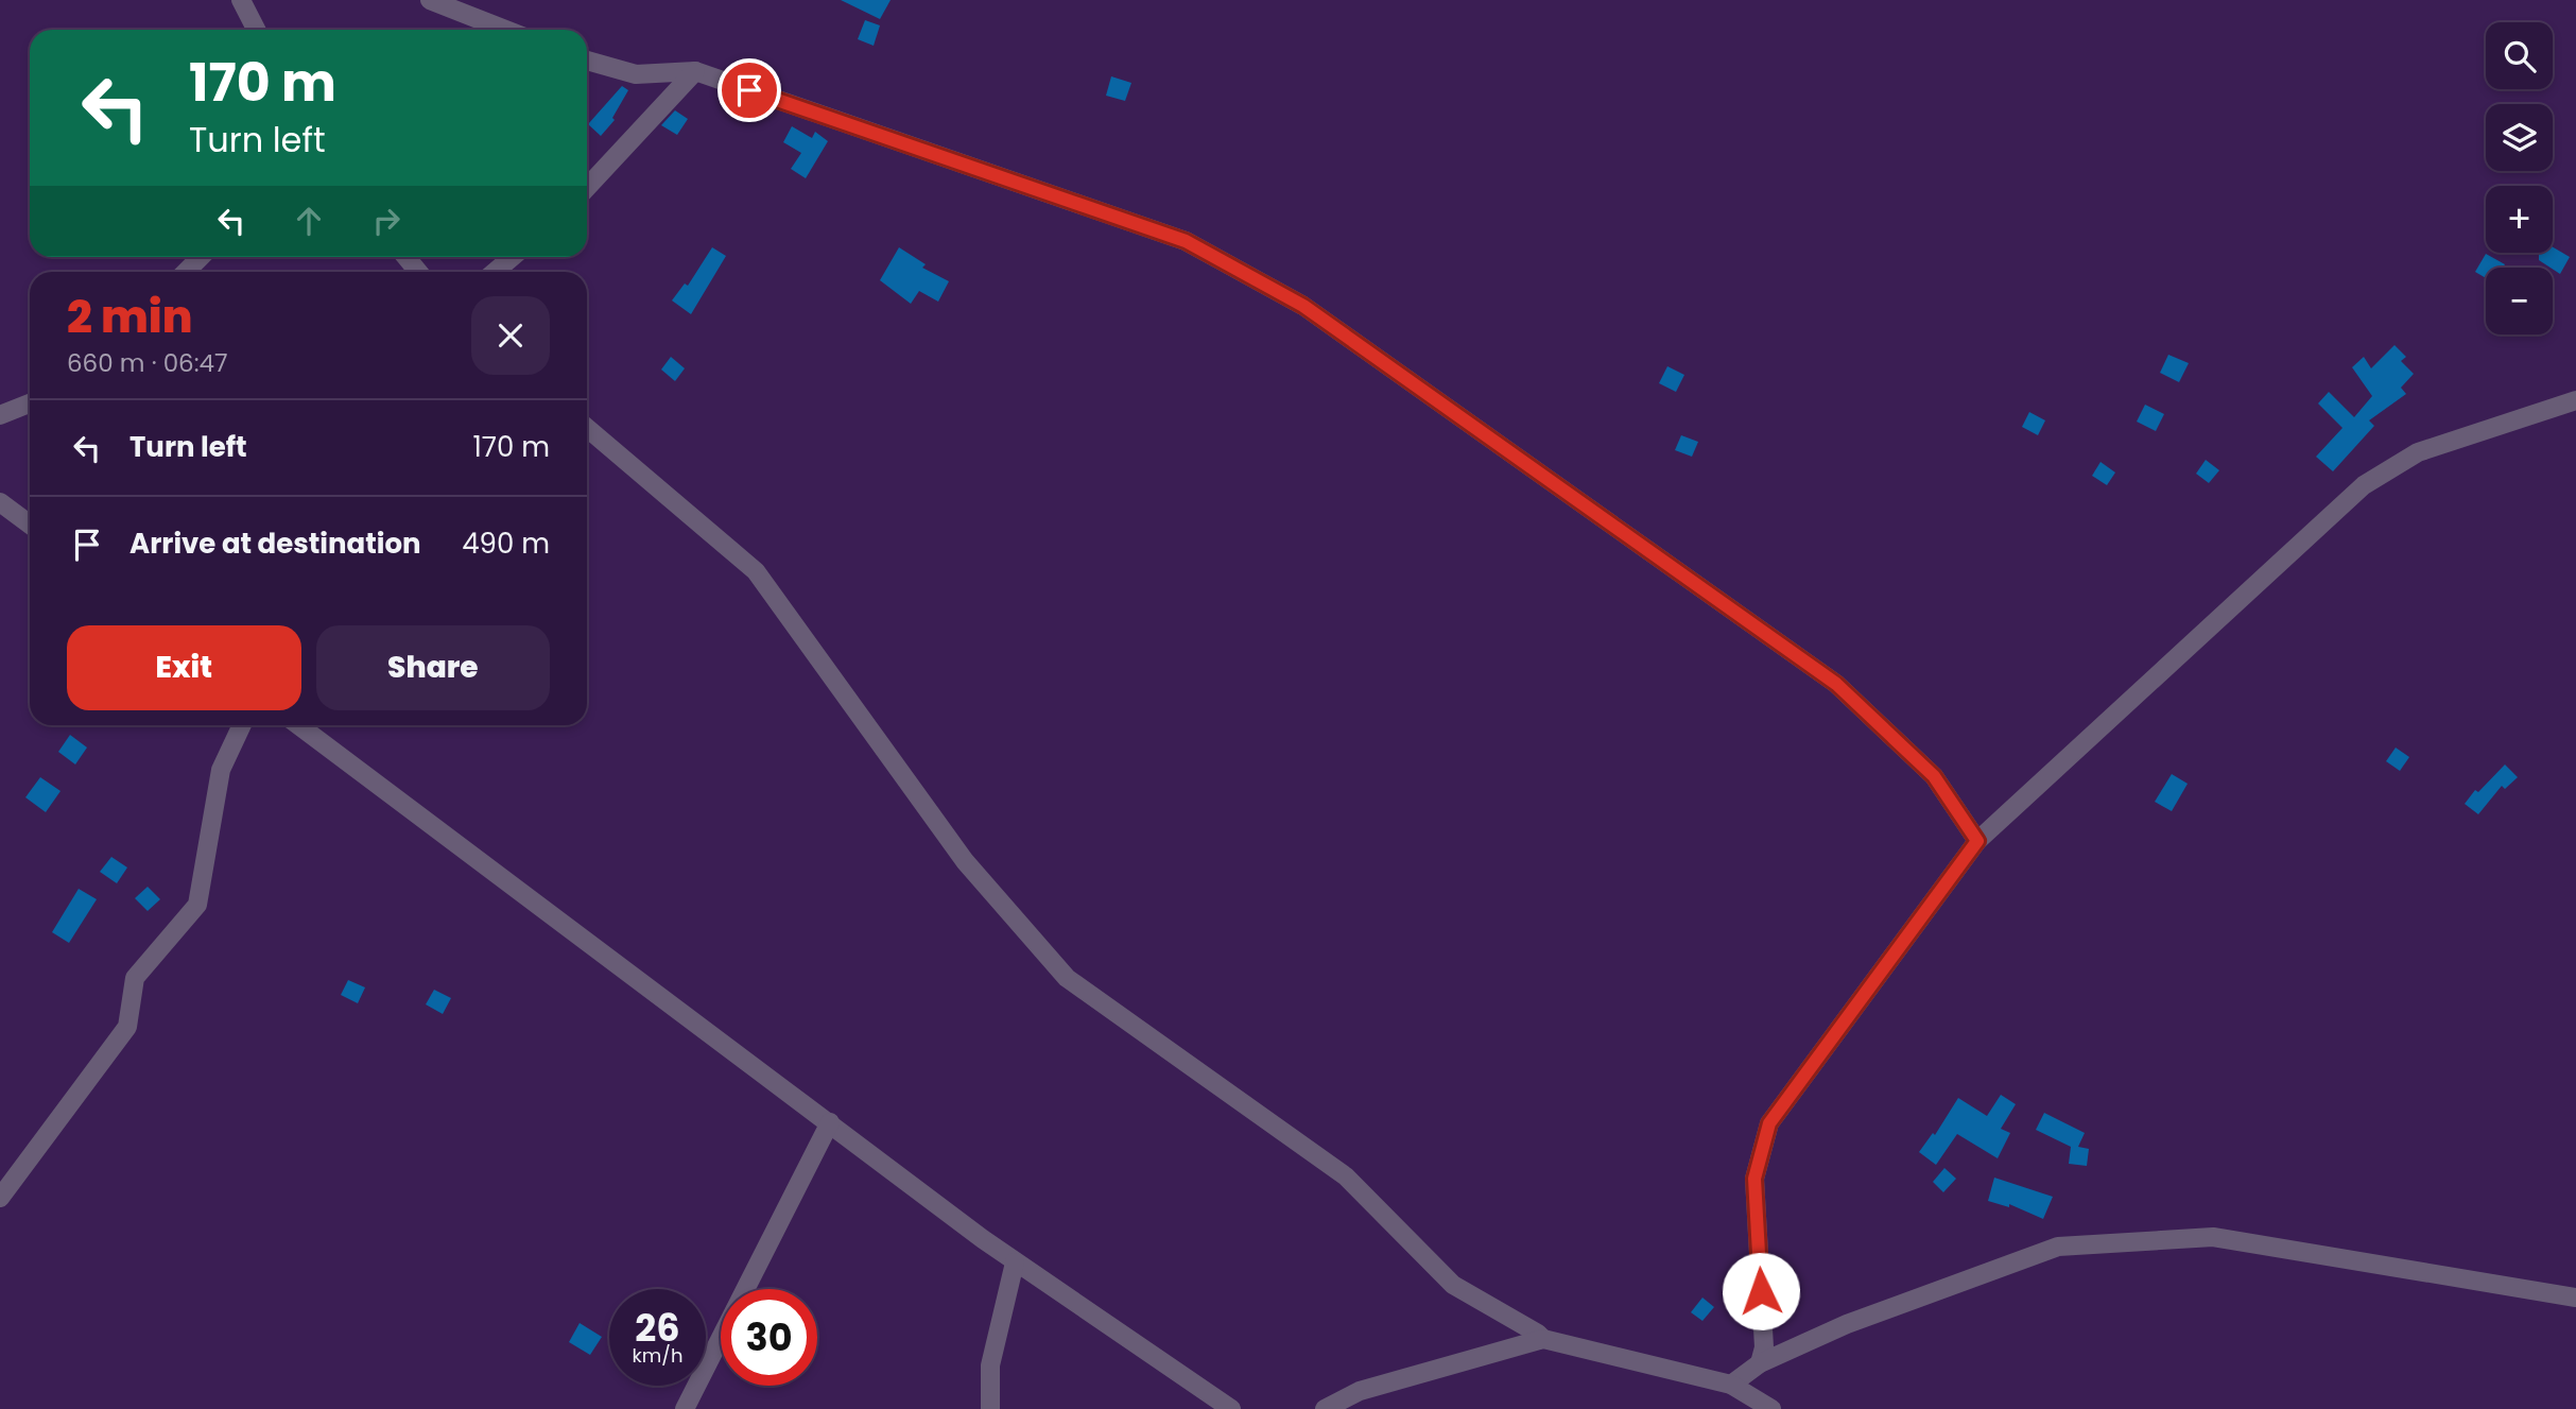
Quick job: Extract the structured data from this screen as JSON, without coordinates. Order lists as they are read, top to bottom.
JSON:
{
  "page": {
    "map_buttons": ["+", "−"],
    "turn": ["170 m", "Turn left"],
    "heading": ["2 min", "660 m · 06:47"],
    "list": [
      {
        "name": "Turn left",
        "value": "170 m"
      },
      {
        "name": "Arrive at destination",
        "value": "490 m"
      }
    ],
    "buttons": ["Exit", "Share"],
    "speed": "26 km/h",
    "limit": "30"
  }
}
